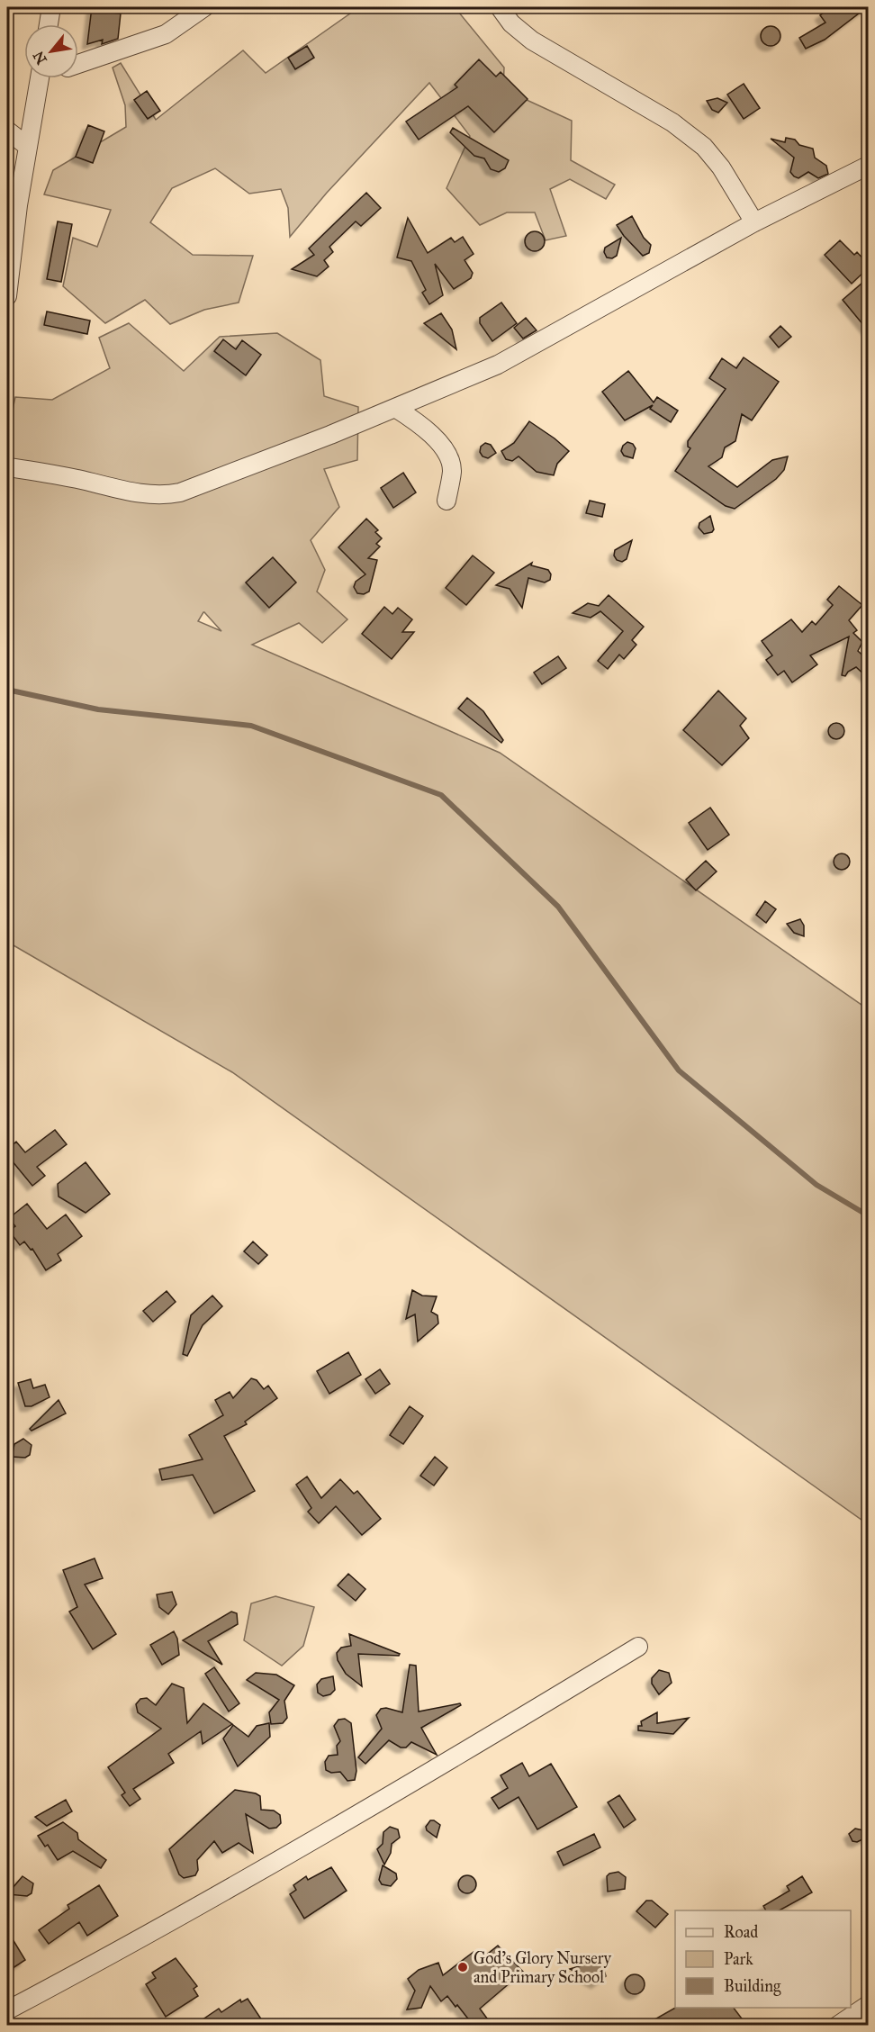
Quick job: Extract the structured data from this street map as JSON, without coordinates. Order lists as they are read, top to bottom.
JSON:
{
  "places": ["God's Glory Nursery and Primary School"],
  "legend": ["Road", "Park", "Building"],
  "north": "bottom left"
}
